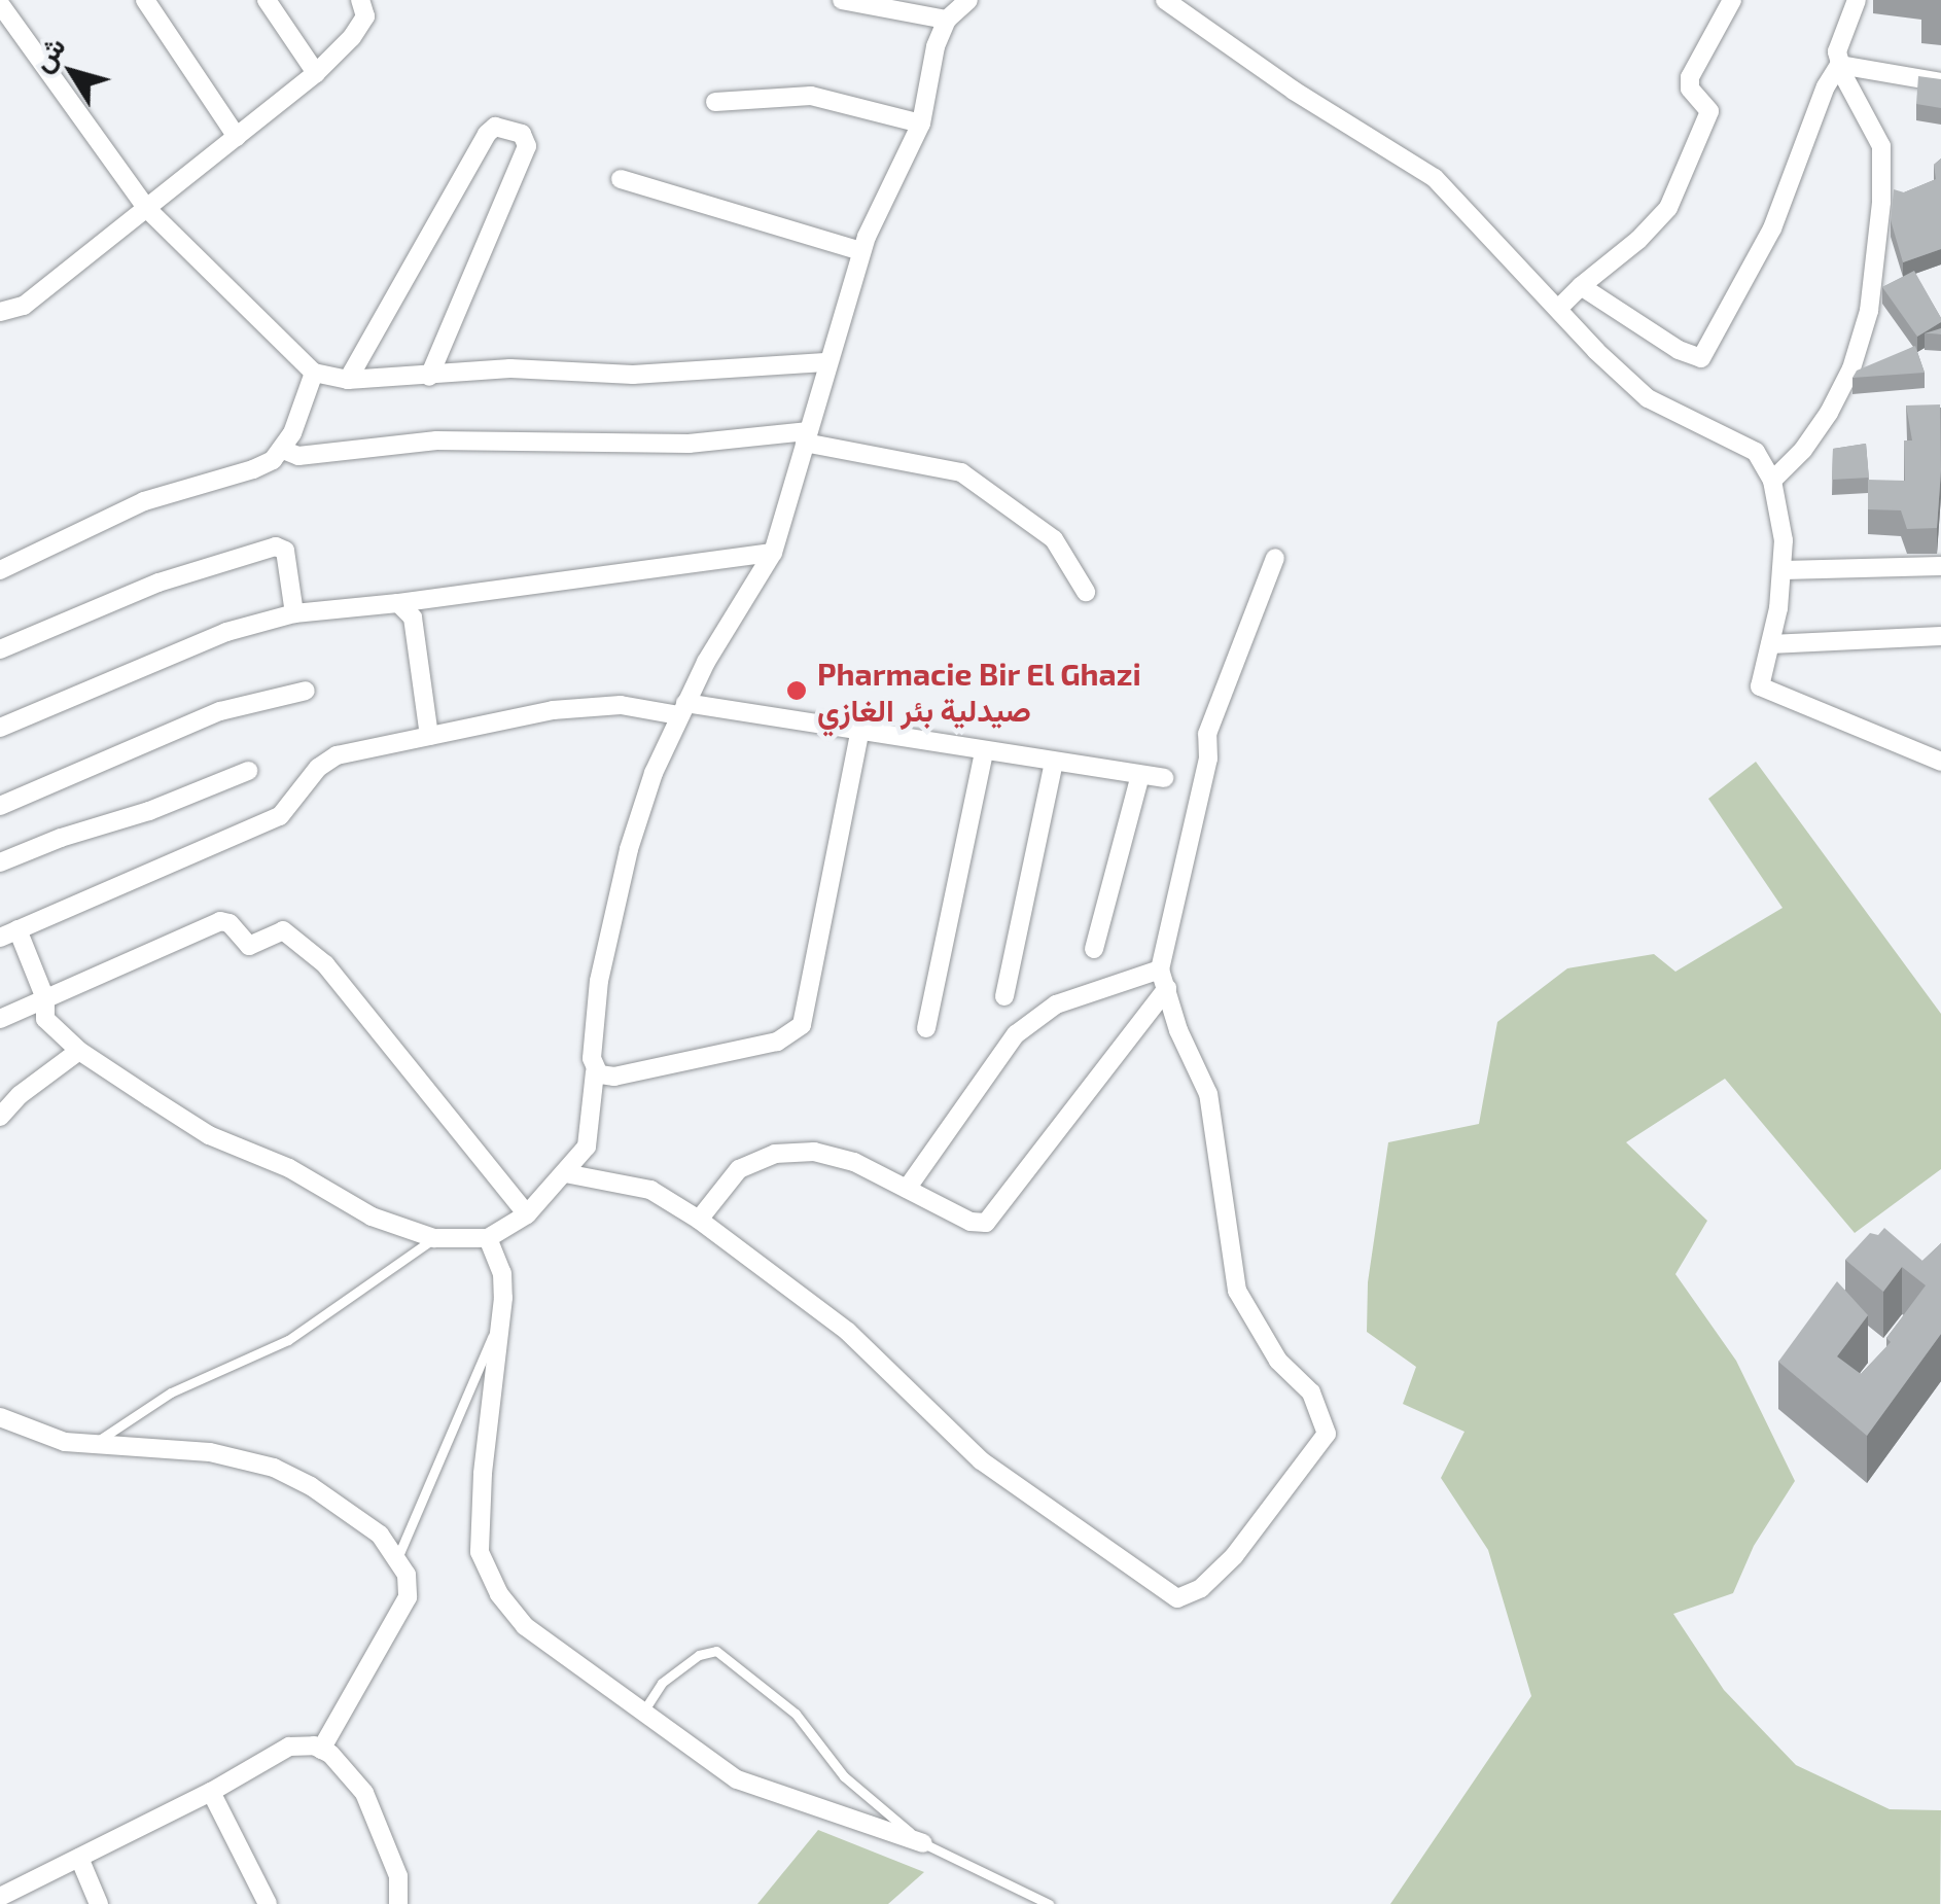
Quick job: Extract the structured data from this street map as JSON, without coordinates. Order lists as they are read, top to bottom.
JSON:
{
  "places": ["Pharmacie Bir El Ghazi صيدلية بئر الغازي"],
  "north": "top left"
}
